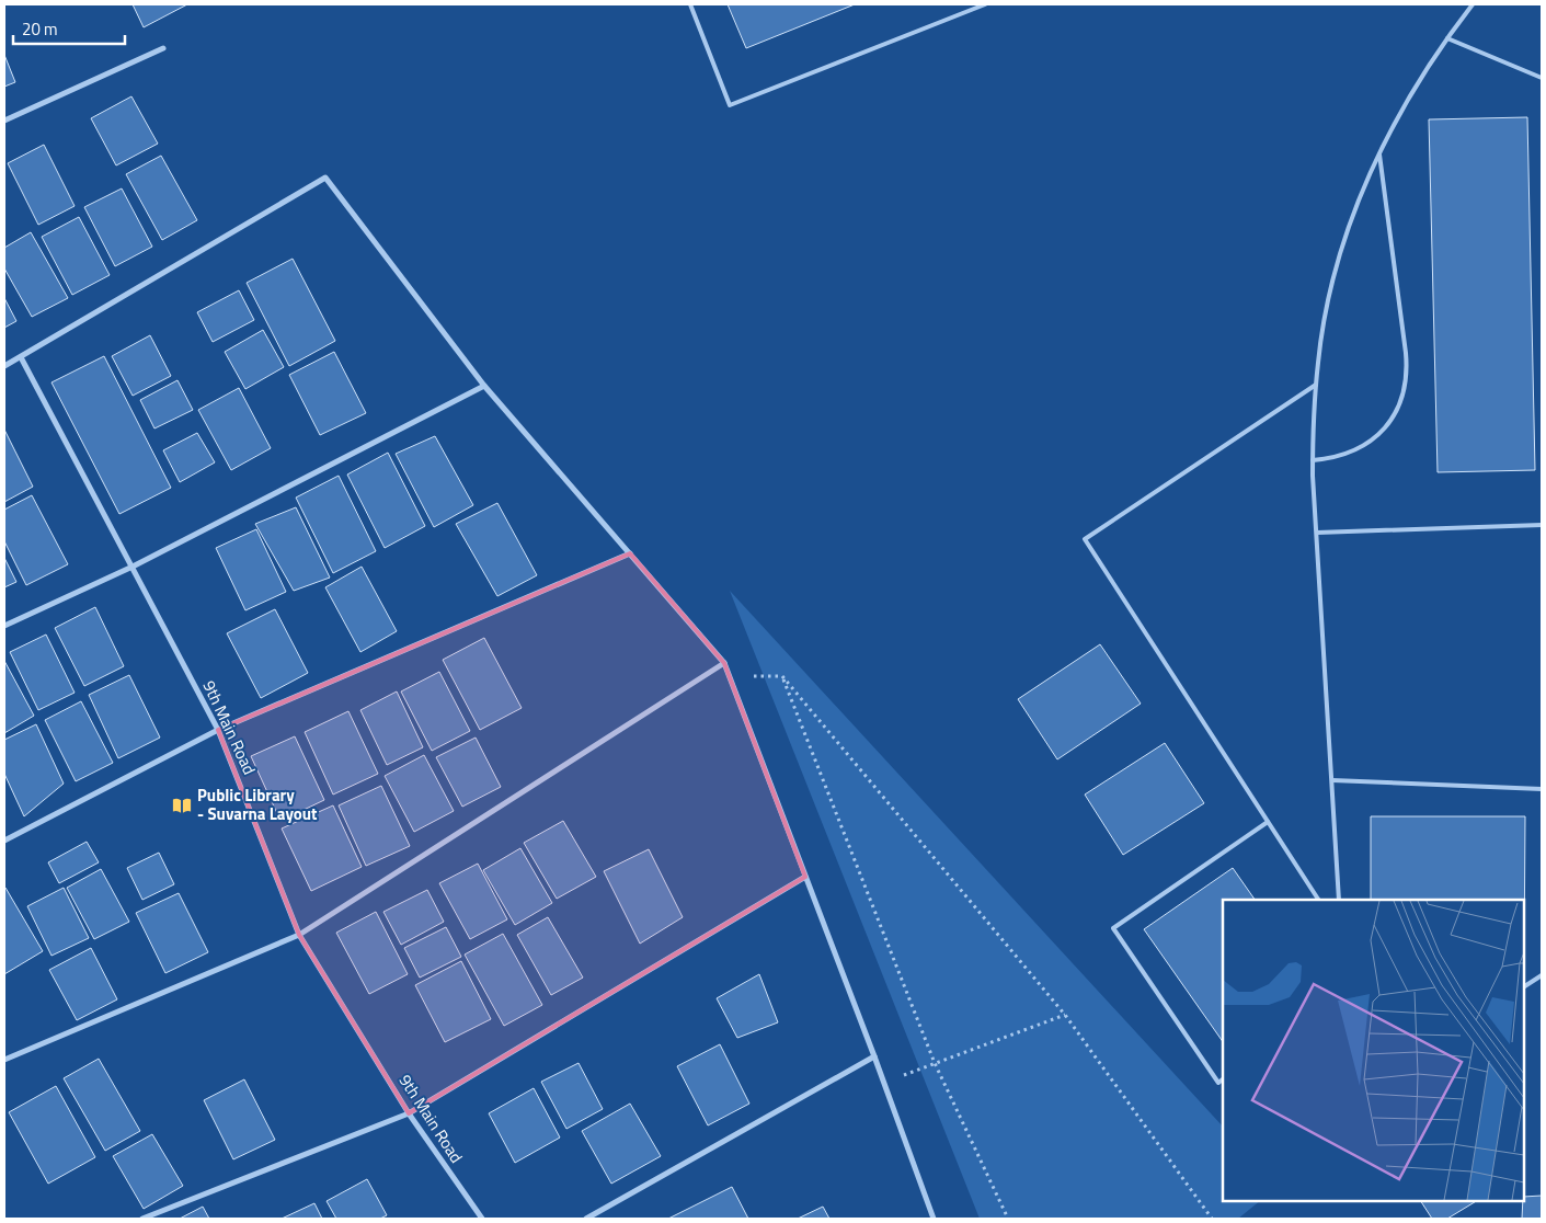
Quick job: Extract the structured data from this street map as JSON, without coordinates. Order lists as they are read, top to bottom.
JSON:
{
  "streets": {
    "street": ["9th Main Road"]
  },
  "places": {
    "library": ["Public Library - Suvarna Layout"]
  },
  "scale_bar": "20 m"
}
